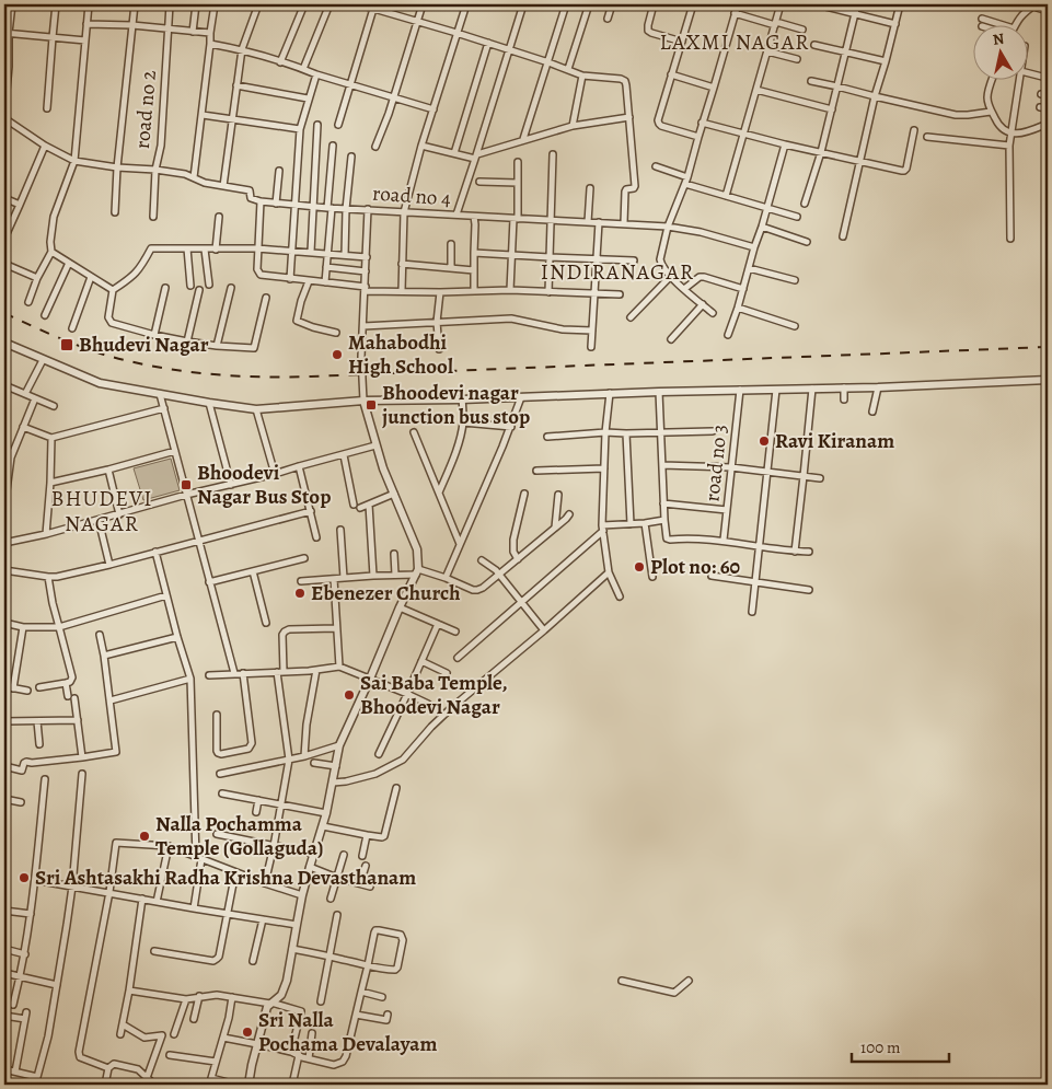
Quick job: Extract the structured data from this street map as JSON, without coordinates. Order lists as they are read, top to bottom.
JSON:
{
  "streets": {
    "street": ["road no 2", "road no 4", "road no 3"]
  },
  "crossings": [
    ["road no 2", "road no 4"]
  ],
  "districts": ["LAXMI NAGAR", "INDIRANAGAR", "BHUDEVI NAGAR"],
  "places": {
    "transit": ["Bhudevi Nagar", "Bhoodevi nagar junction bus stop", "Bhoodevi Nagar Bus Stop"],
    "other": [
      "Mahabodhi High School",
      "Ravi Kiranam",
      "Plot no: 60",
      "Ebenezer Church",
      "Sai Baba Temple, Bhoodevi Nagar",
      "Nalla Pochamma Temple (Gollaguda)",
      "Sri Ashtasakhi Radha Krishna Devasthanam",
      "Sri Nalla Pochama Devalayam"
    ]
  },
  "scale_bar": "100 m",
  "north": "top"
}
